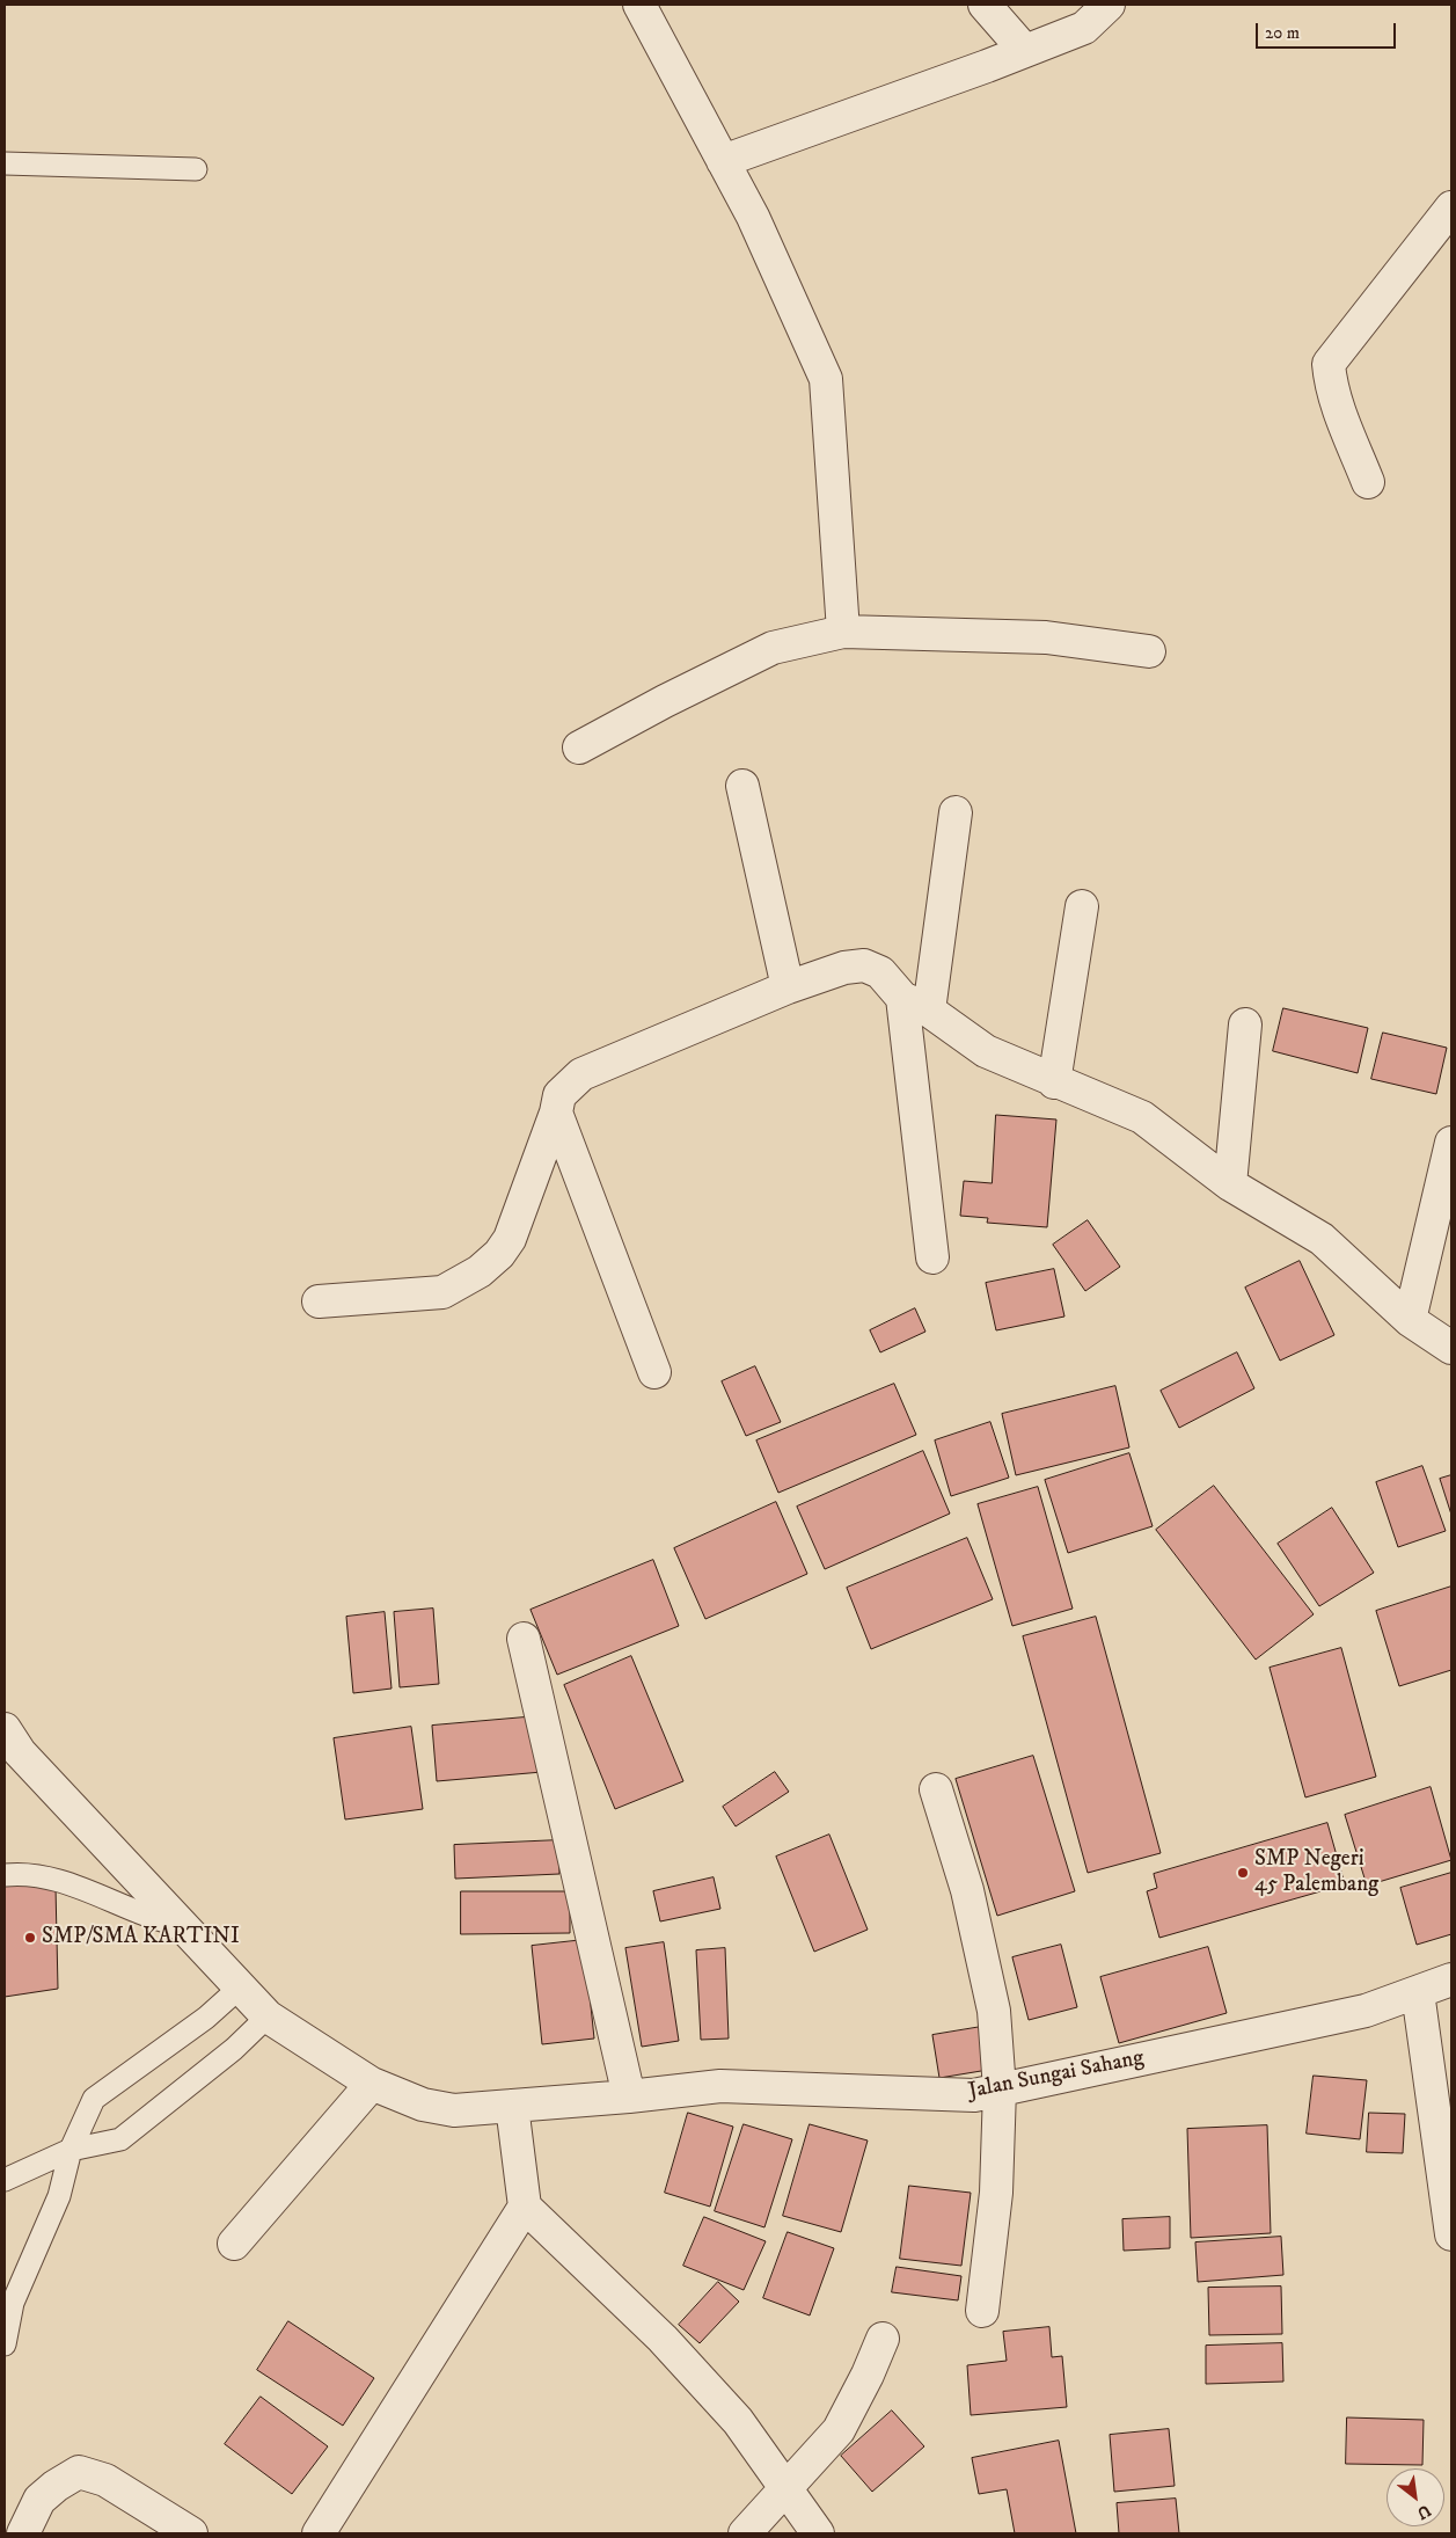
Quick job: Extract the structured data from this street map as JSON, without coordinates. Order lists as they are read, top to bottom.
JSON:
{
  "streets": {
    "street": ["Jalan Sungai Sahang"]
  },
  "places": ["SMP Negeri 45 Palembang", "SMP/SMA KARTINI"],
  "scale_bar": "20 m",
  "north": "bottom right"
}
